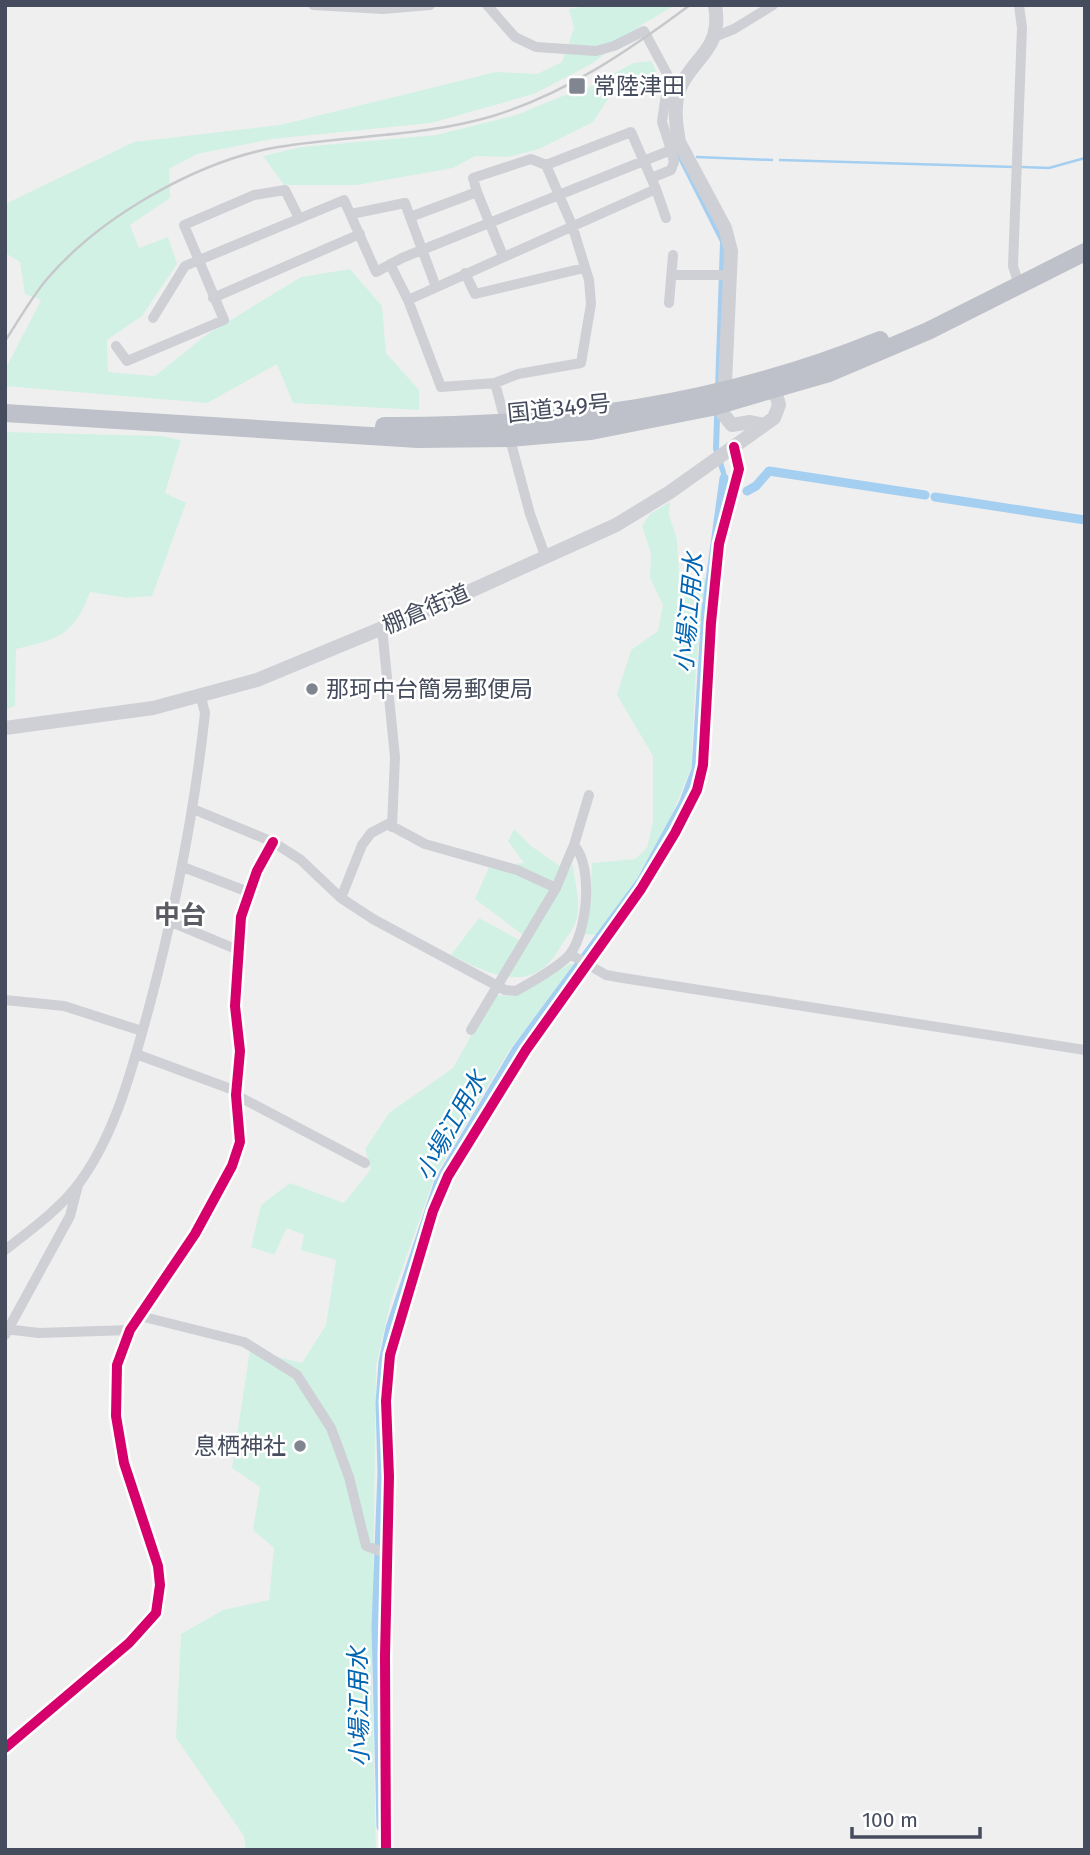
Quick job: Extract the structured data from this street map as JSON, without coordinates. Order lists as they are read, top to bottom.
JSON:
{
  "streets": {
    "highway": ["国道349号"],
    "street": ["棚倉街道"]
  },
  "districts": ["中台"],
  "water": ["小場江用水"],
  "places": {
    "transit": ["常陸津田"],
    "other": ["那珂中台簡易郵便局", "息栖神社"]
  },
  "scale_bar": "100 m"
}
